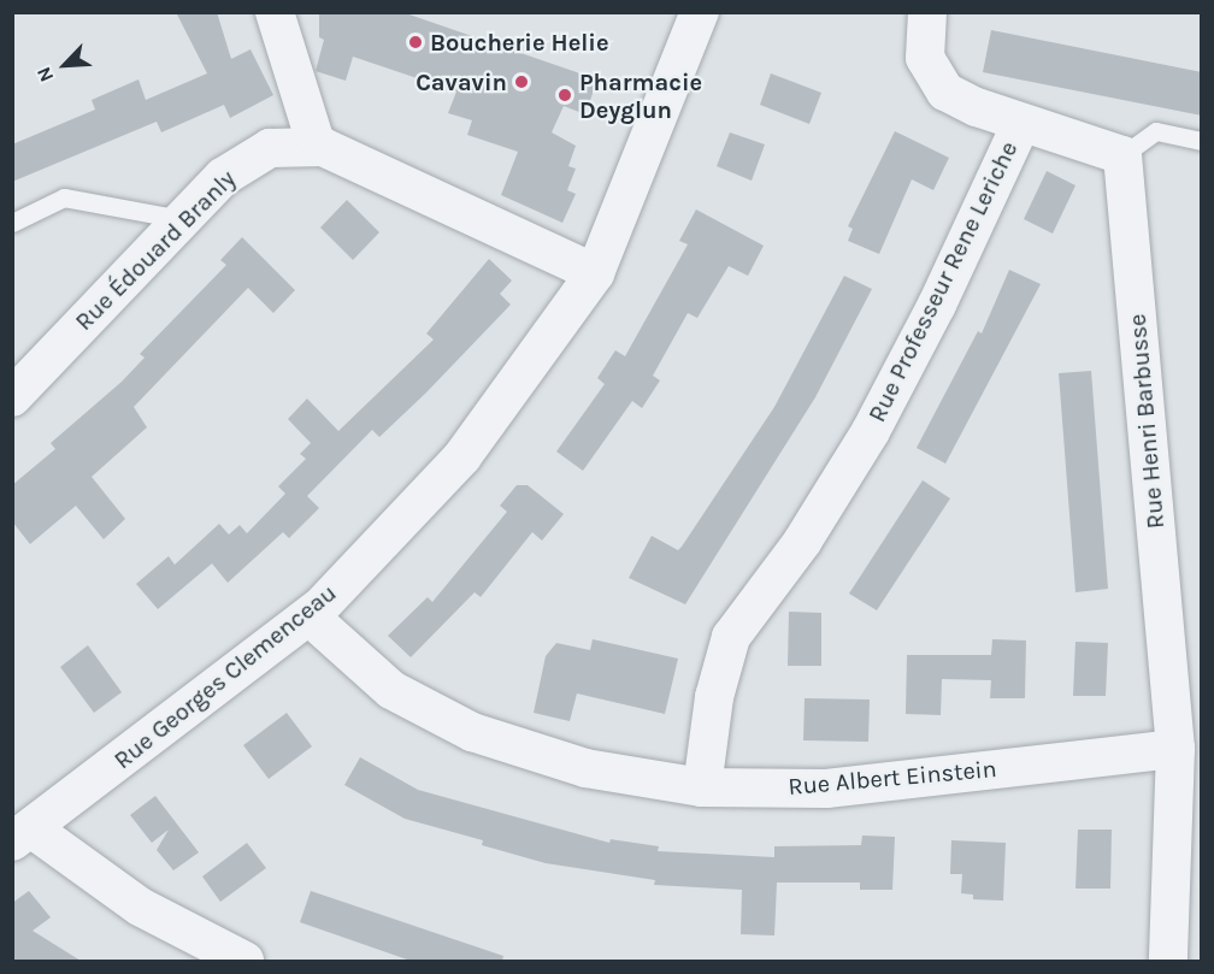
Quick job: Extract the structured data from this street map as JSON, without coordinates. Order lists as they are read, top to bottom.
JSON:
{
  "streets": {
    "street": [
      "Rue Édouard Branly",
      "Rue Professeur Rene Leriche",
      "Rue Henri Barbusse",
      "Rue Georges Clemenceau",
      "Rue Albert Einstein"
    ]
  },
  "crossings": [
    ["Rue Édouard Branly", "Rue Georges Clemenceau"],
    ["Rue Professeur Rene Leriche", "Rue Albert Einstein"],
    ["Rue Henri Barbusse", "Rue Albert Einstein"],
    ["Rue Georges Clemenceau", "Rue Albert Einstein"]
  ],
  "places": ["Boucherie Helie", "Cavavin", "Pharmacie Deyglun"],
  "north": "bottom left"
}
